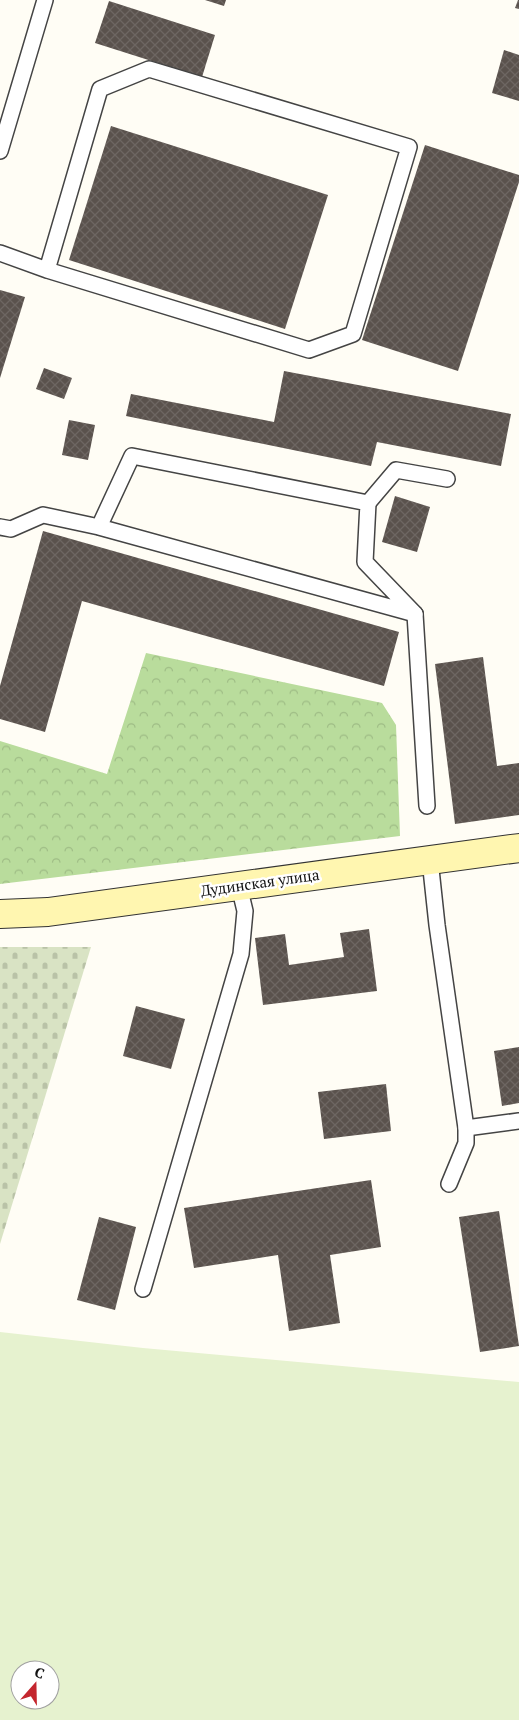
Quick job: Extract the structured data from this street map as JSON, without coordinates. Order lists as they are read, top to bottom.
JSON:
{
  "streets": {
    "street": ["Дудинская улица"]
  },
  "north": "top"
}
